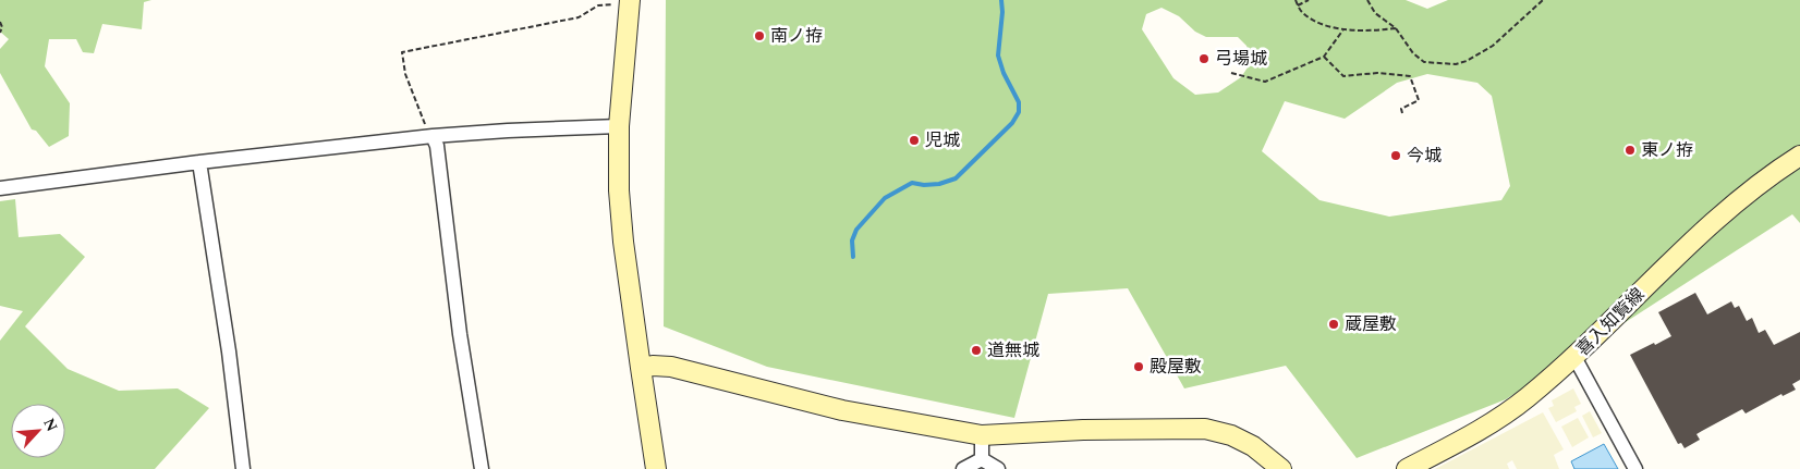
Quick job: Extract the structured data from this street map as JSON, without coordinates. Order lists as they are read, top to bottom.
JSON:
{
  "streets": {
    "street": ["喜入知覧線"]
  },
  "places": [
    "南ノ拵",
    "弓場城",
    "児城",
    "東ノ拵",
    "今城",
    "蔵屋敷",
    "道無城",
    "殿屋敷"
  ],
  "north": "top right"
}
